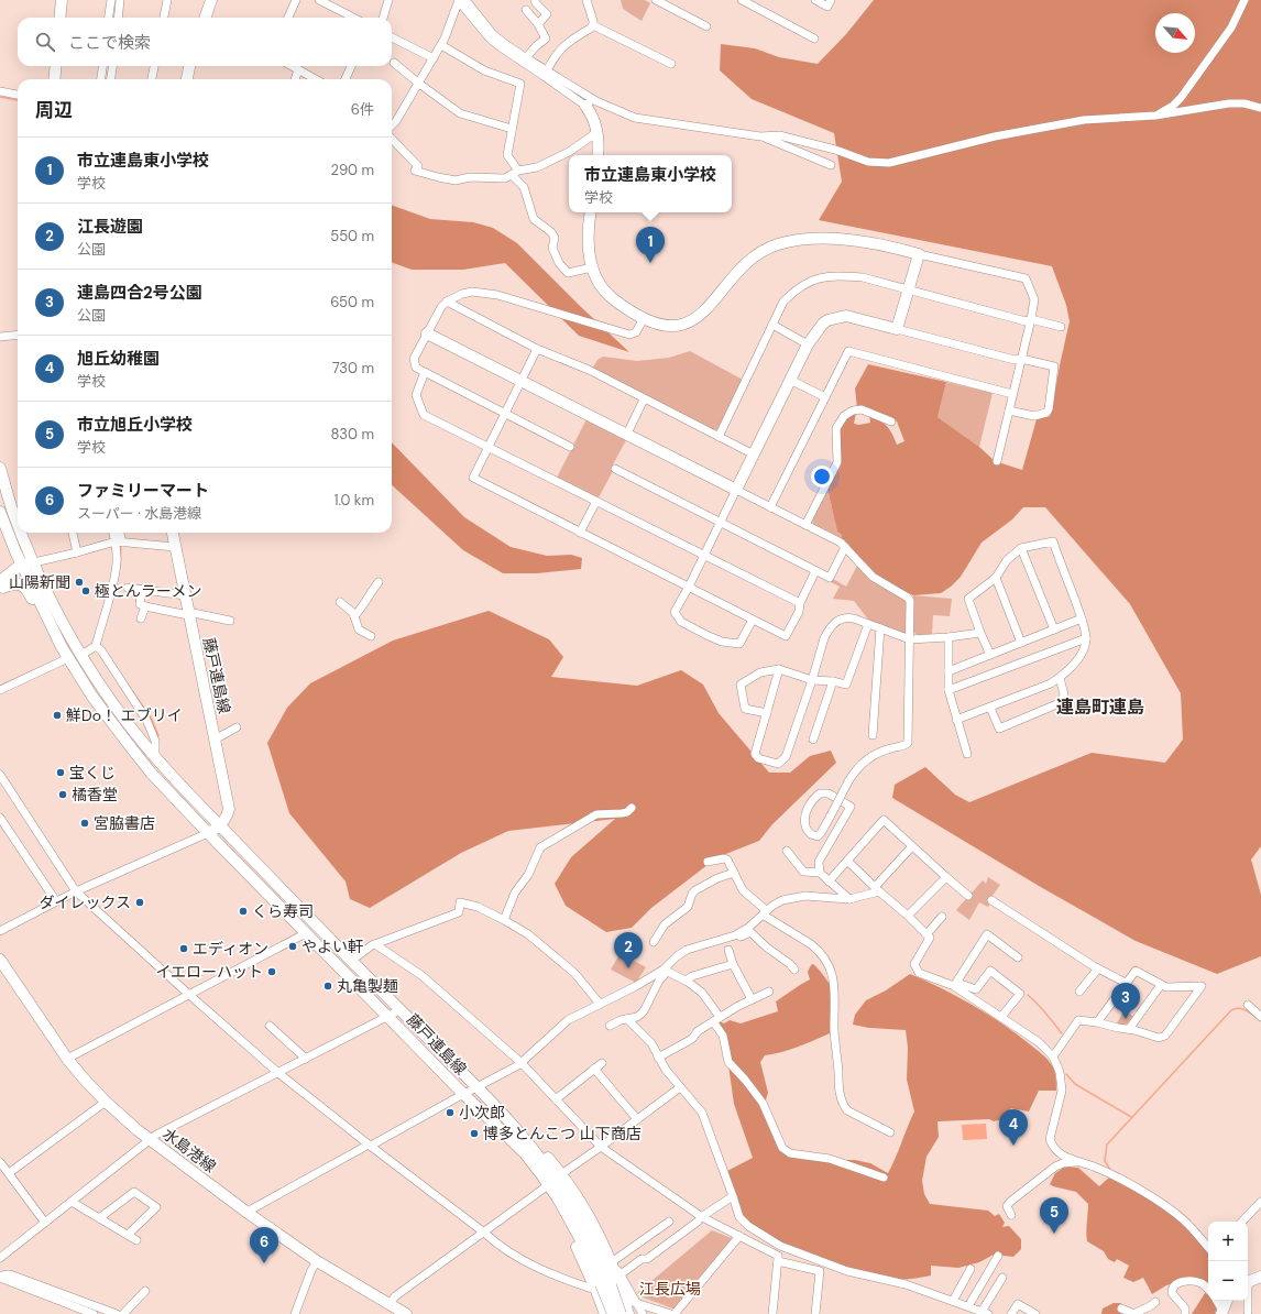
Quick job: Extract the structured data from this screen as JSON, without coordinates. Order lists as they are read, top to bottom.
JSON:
{
  "streets": {
    "main road": ["藤戸連島線", "水島港線"]
  },
  "districts": ["連島町連島"],
  "parks": ["江長広場"],
  "places": [
    "山陽新聞",
    "極とんラーメン",
    "鮮Do！ エブリイ",
    "宝くじ",
    "橘香堂",
    "宮脇書店",
    "ダイレックス",
    "くら寿司",
    "やよい軒",
    "エディオン",
    "イエローハット",
    "丸亀製麺",
    "小次郎",
    "博多とんこつ 山下商店"
  ],
  "north": "bottom right",
  "page": {
    "search": "ここで検索",
    "heading": ["周辺", "6件"],
    "list": [
      {
        "mark": "1",
        "name": "市立連島東小学校",
        "note": "学校",
        "value": "290 m"
      },
      {
        "mark": "2",
        "name": "江長遊園",
        "note": "公園",
        "value": "550 m"
      },
      {
        "mark": "3",
        "name": "連島四合2号公園",
        "note": "公園",
        "value": "650 m"
      },
      {
        "mark": "4",
        "name": "旭丘幼稚園",
        "note": "学校",
        "value": "730 m"
      },
      {
        "mark": "5",
        "name": "市立旭丘小学校",
        "note": "学校",
        "value": "830 m"
      },
      {
        "mark": "6",
        "name": "ファミリーマート",
        "note": "スーパー · 水島港線",
        "value": "1.0 km"
      }
    ],
    "popup": ["市立連島東小学校", "学校"],
    "pins": [
      "1",
      "2",
      "3",
      "4",
      "5",
      "6"
    ],
    "map_buttons": ["+", "−"]
  }
}
